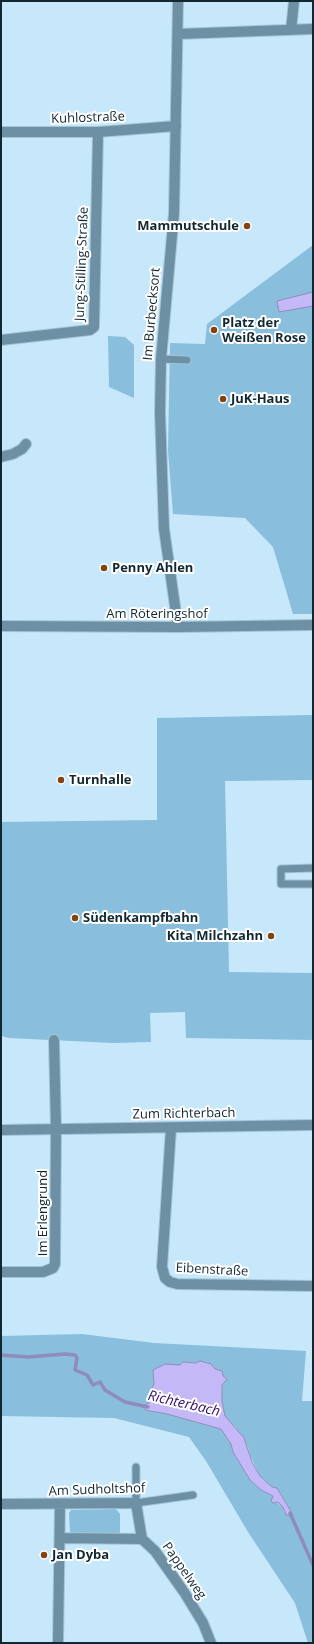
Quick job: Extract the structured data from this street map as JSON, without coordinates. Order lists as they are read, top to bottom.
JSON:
{
  "streets": {
    "street": [
      "Kuhlostraße",
      "Jung-Stilling-Straße",
      "Im Burbecksort",
      "Am Röteringshof",
      "Zum Richterbach",
      "Im Erlengrund",
      "Eibenstraße",
      "Am Sudholtshof",
      "Pappelweg"
    ]
  },
  "crossings": [
    ["Kuhlostraße", "Jung-Stilling-Straße"],
    ["Kuhlostraße", "Im Burbecksort"],
    ["Im Burbecksort", "Am Röteringshof"],
    ["Zum Richterbach", "Im Erlengrund"],
    ["Zum Richterbach", "Eibenstraße"],
    ["Am Sudholtshof", "Pappelweg"]
  ],
  "water": ["Richterbach"],
  "places": [
    "Mammutschule",
    "Platz der Weißen Rose",
    "JuK-Haus",
    "Penny Ahlen",
    "Turnhalle",
    "Südenkampfbahn",
    "Kita Milchzahn",
    "Jan Dyba"
  ]
}
